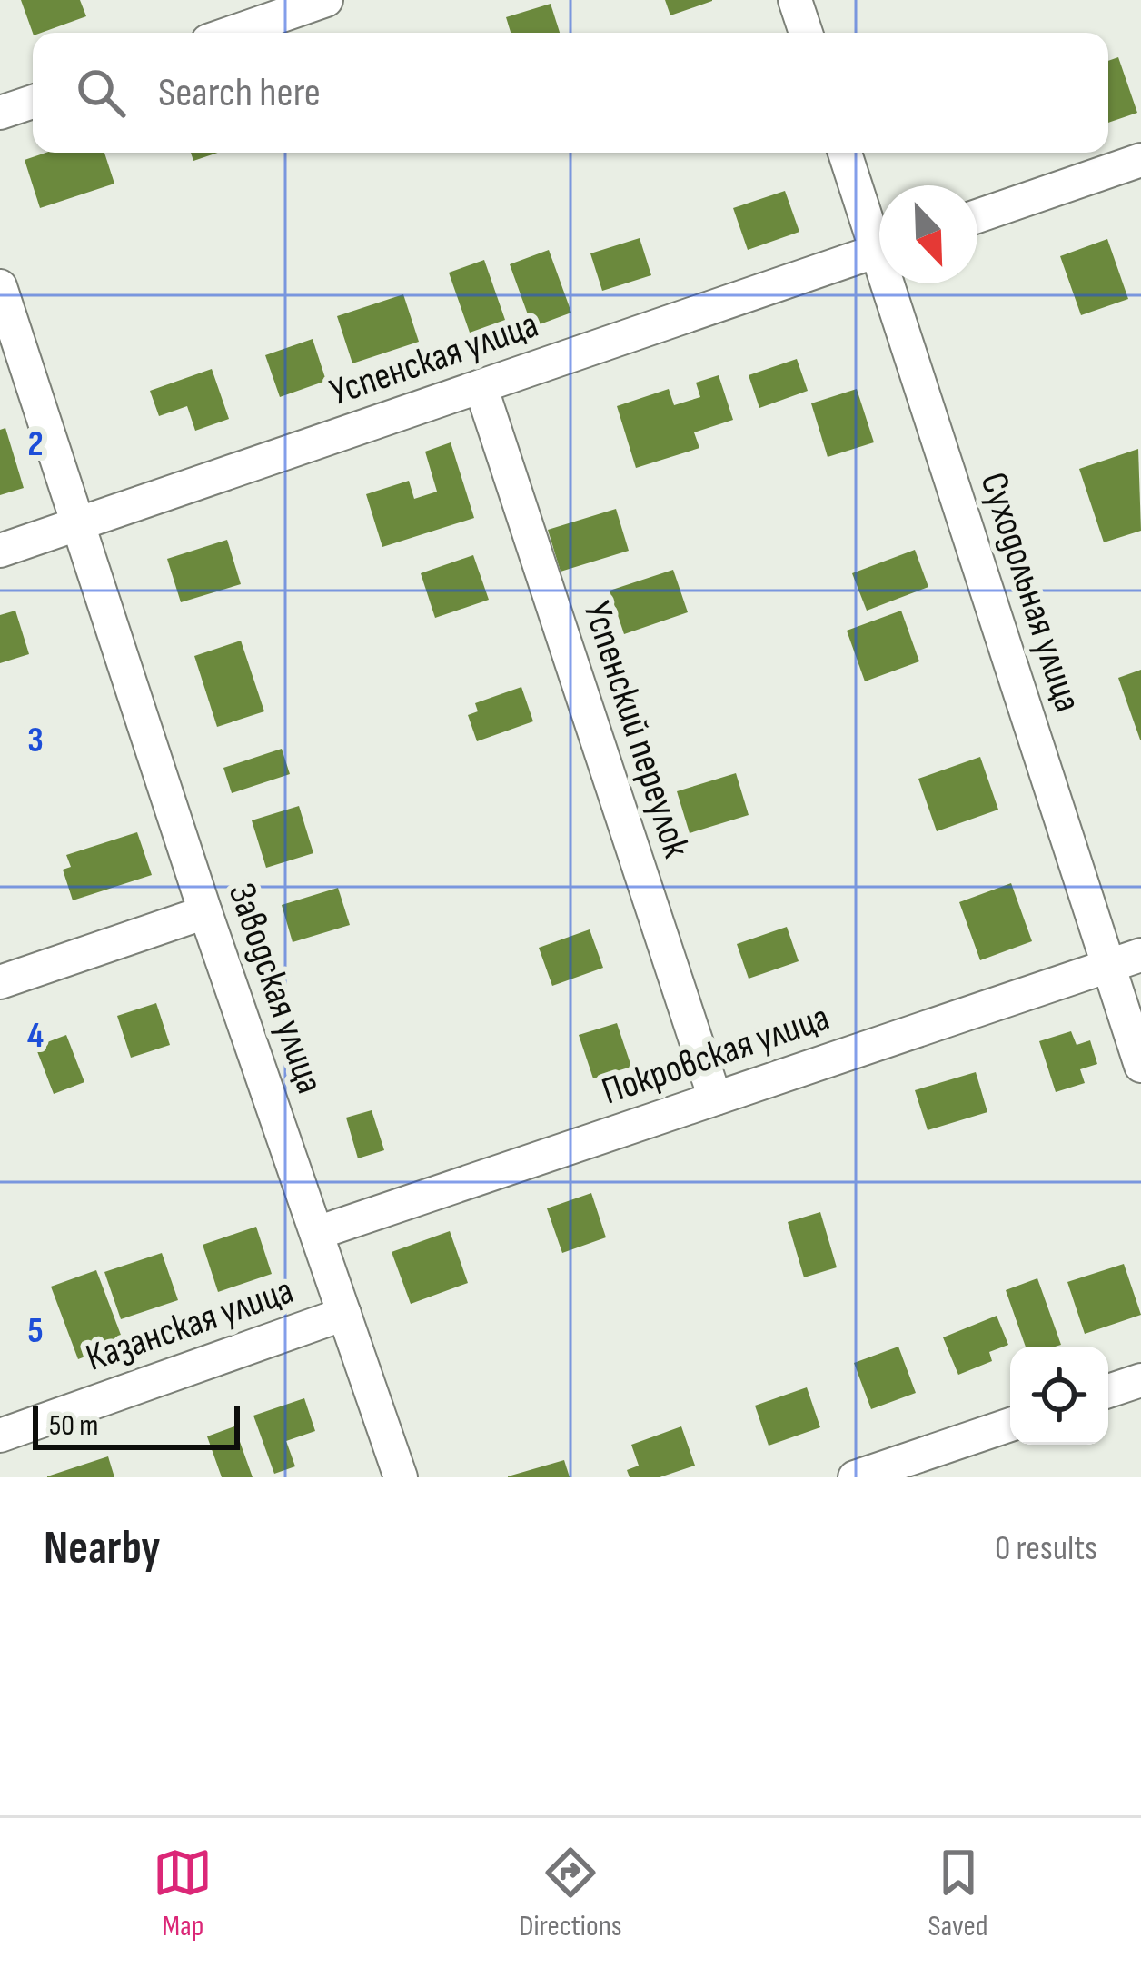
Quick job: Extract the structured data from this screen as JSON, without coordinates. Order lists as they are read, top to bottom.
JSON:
{
  "streets": {
    "street": [
      "Успенская улица",
      "Суходольная улица",
      "Успенский переулок",
      "Заводская улица",
      "Покровская улица",
      "Казанская улица"
    ]
  },
  "crossings": [
    ["Успенская улица", "Успенский переулок"],
    ["Успенская улица", "Заводская улица"],
    ["Суходольная улица", "Покровская улица"],
    ["Успенский переулок", "Покровская улица"],
    ["Заводская улица", "Покровская улица"],
    ["Заводская улица", "Казанская улица"]
  ],
  "scale_bar": "50 m",
  "north": "bottom right",
  "page": {
    "search": "Search here",
    "scale": "50 m",
    "heading": ["Nearby", "0 results"],
    "nav": ["Map", "Directions", "Saved"]
  },
  "grid": {
    "rows": [
      "2",
      "3",
      "4",
      "5"
    ]
  }
}
